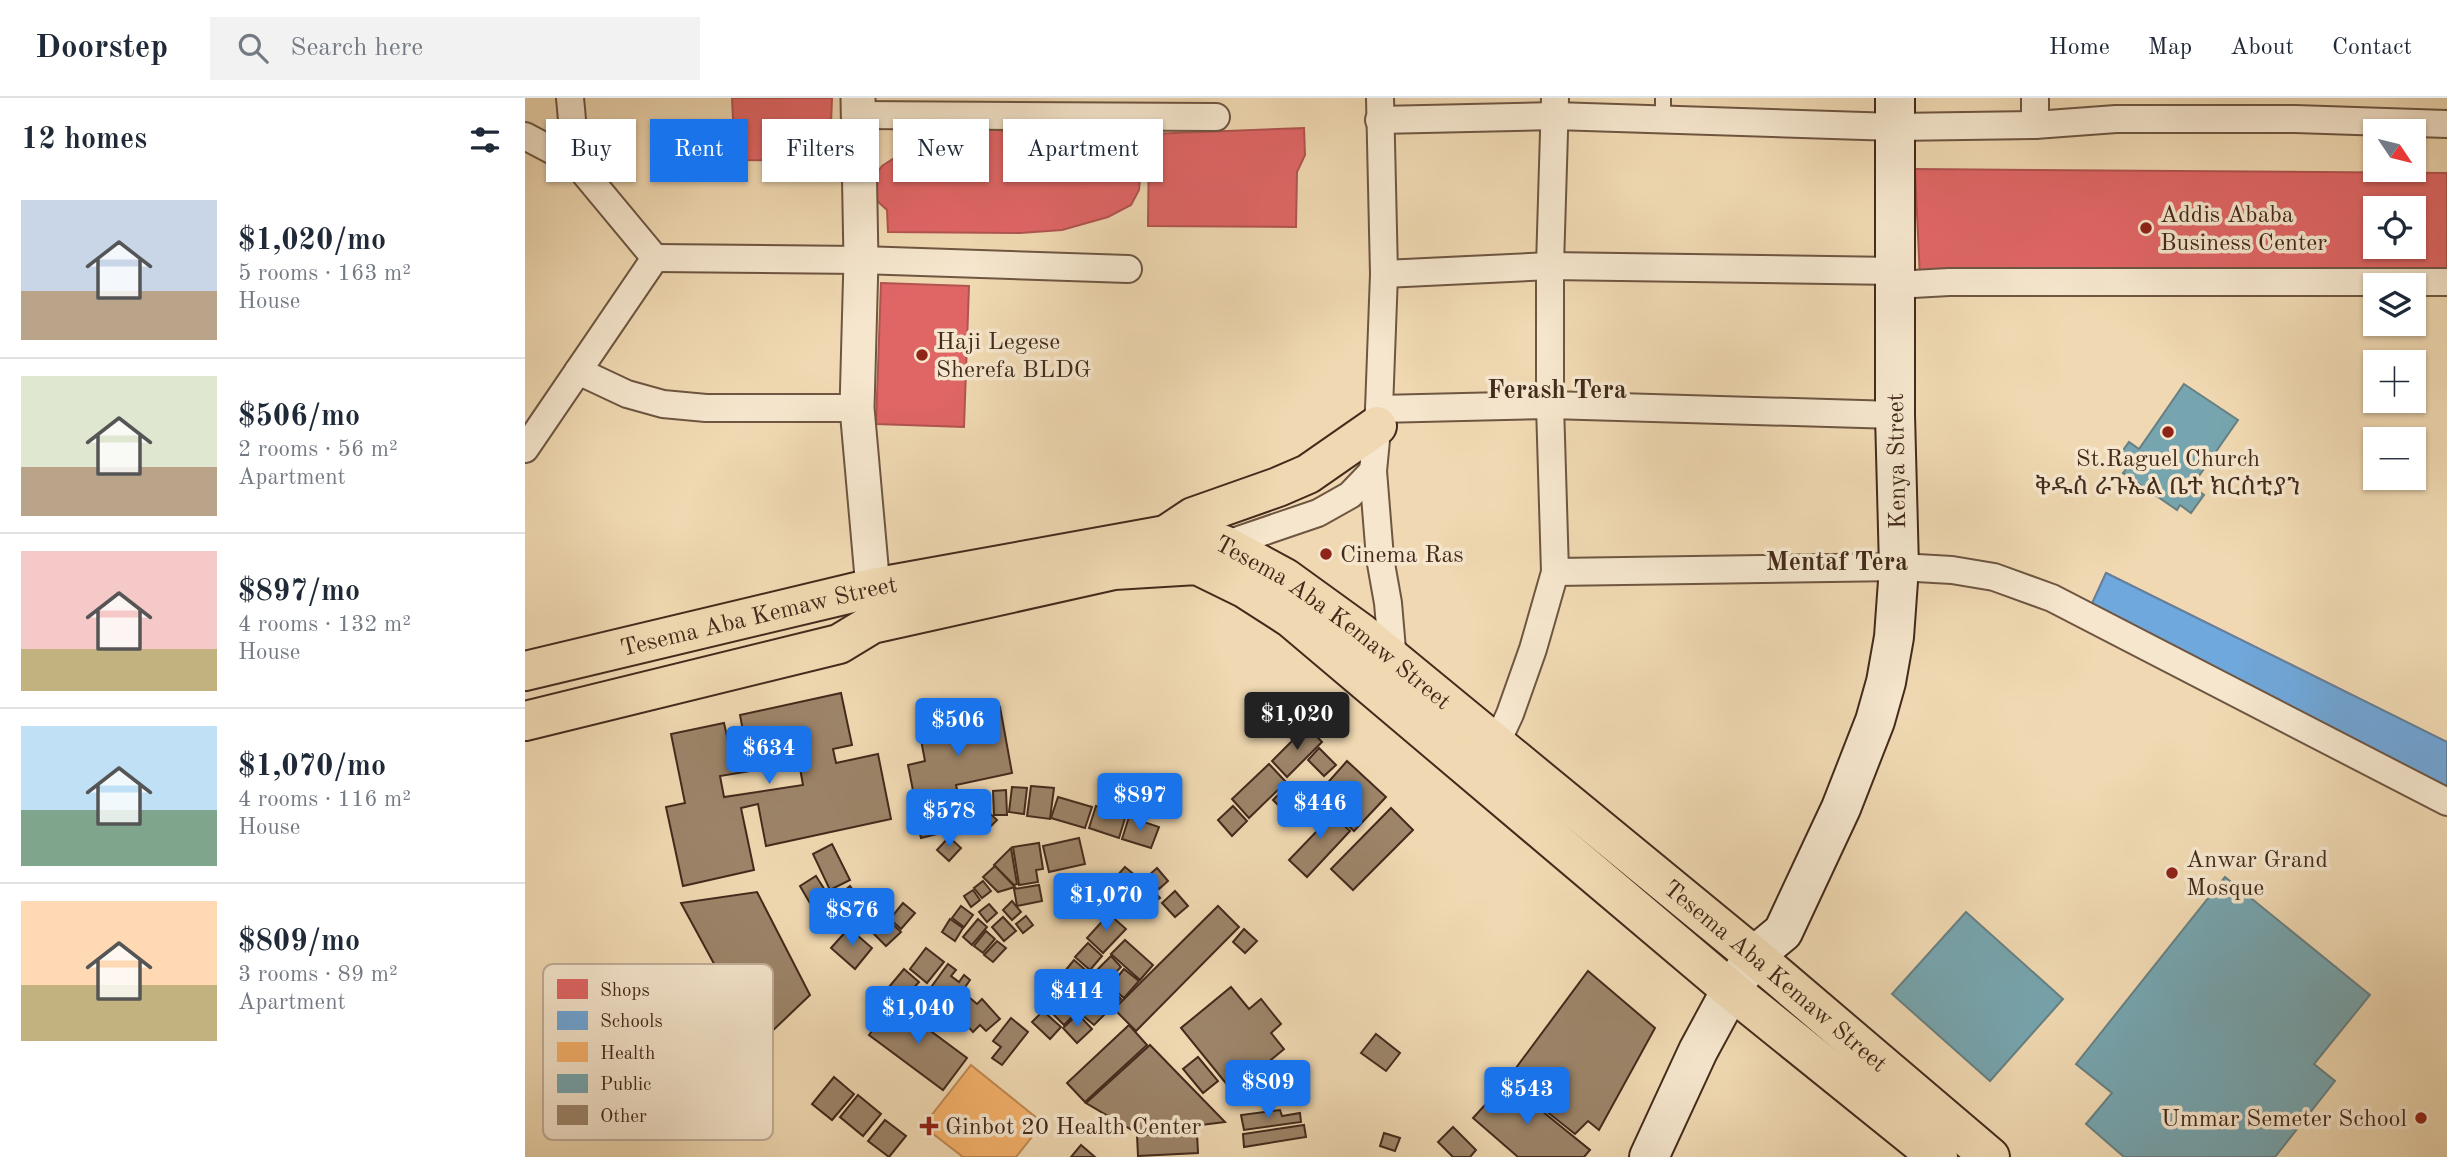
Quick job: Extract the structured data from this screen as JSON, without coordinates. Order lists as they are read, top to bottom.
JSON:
{
  "streets": {
    "main road": ["Kenya Street", "Tesema Aba Kemaw Street"]
  },
  "crossings": [
    ["Kenya Street", "Tesema Aba Kemaw Street"]
  ],
  "districts": ["Ferash Tera", "Mentaf Tera"],
  "places": {
    "other": [
      "Addis Ababa Business Center",
      "Haji Legese Sherefa BLDG",
      "St.Raguel Church ቅዱስ ራጉኤል ቤተ ክርስቲያን",
      "Cinema Ras",
      "Anwar Grand Mosque",
      "Ummar Semeter School"
    ],
    "health": ["Ginbot 20 Health Center"]
  },
  "legend": [
    "Shops",
    "Schools",
    "Health",
    "Public",
    "Other"
  ],
  "north": "bottom right",
  "page": {
    "header": "Doorstep",
    "search": "Search here",
    "nav": [
      "Home",
      "Map",
      "About",
      "Contact"
    ],
    "heading": "12 homes",
    "map_buttons": ["+", "−"],
    "chip": [
      "Buy",
      "Rent",
      "Filters",
      "New",
      "Apartment"
    ],
    "list": [
      {
        "name": "$1,020/mo",
        "note": "5 rooms · 163 m² · House"
      },
      {
        "name": "$506/mo",
        "note": "2 rooms · 56 m² · Apartment"
      },
      {
        "name": "$897/mo",
        "note": "4 rooms · 132 m² · House"
      },
      {
        "name": "$1,070/mo",
        "note": "4 rooms · 116 m² · House"
      },
      {
        "name": "$809/mo",
        "note": "3 rooms · 89 m² · Apartment"
      }
    ],
    "price": [
      "$1,020",
      "$506",
      "$634",
      "$897",
      "$446",
      "$578",
      "$1,070",
      "$876",
      "$414",
      "$1,040",
      "$809",
      "$543"
    ]
  }
}
